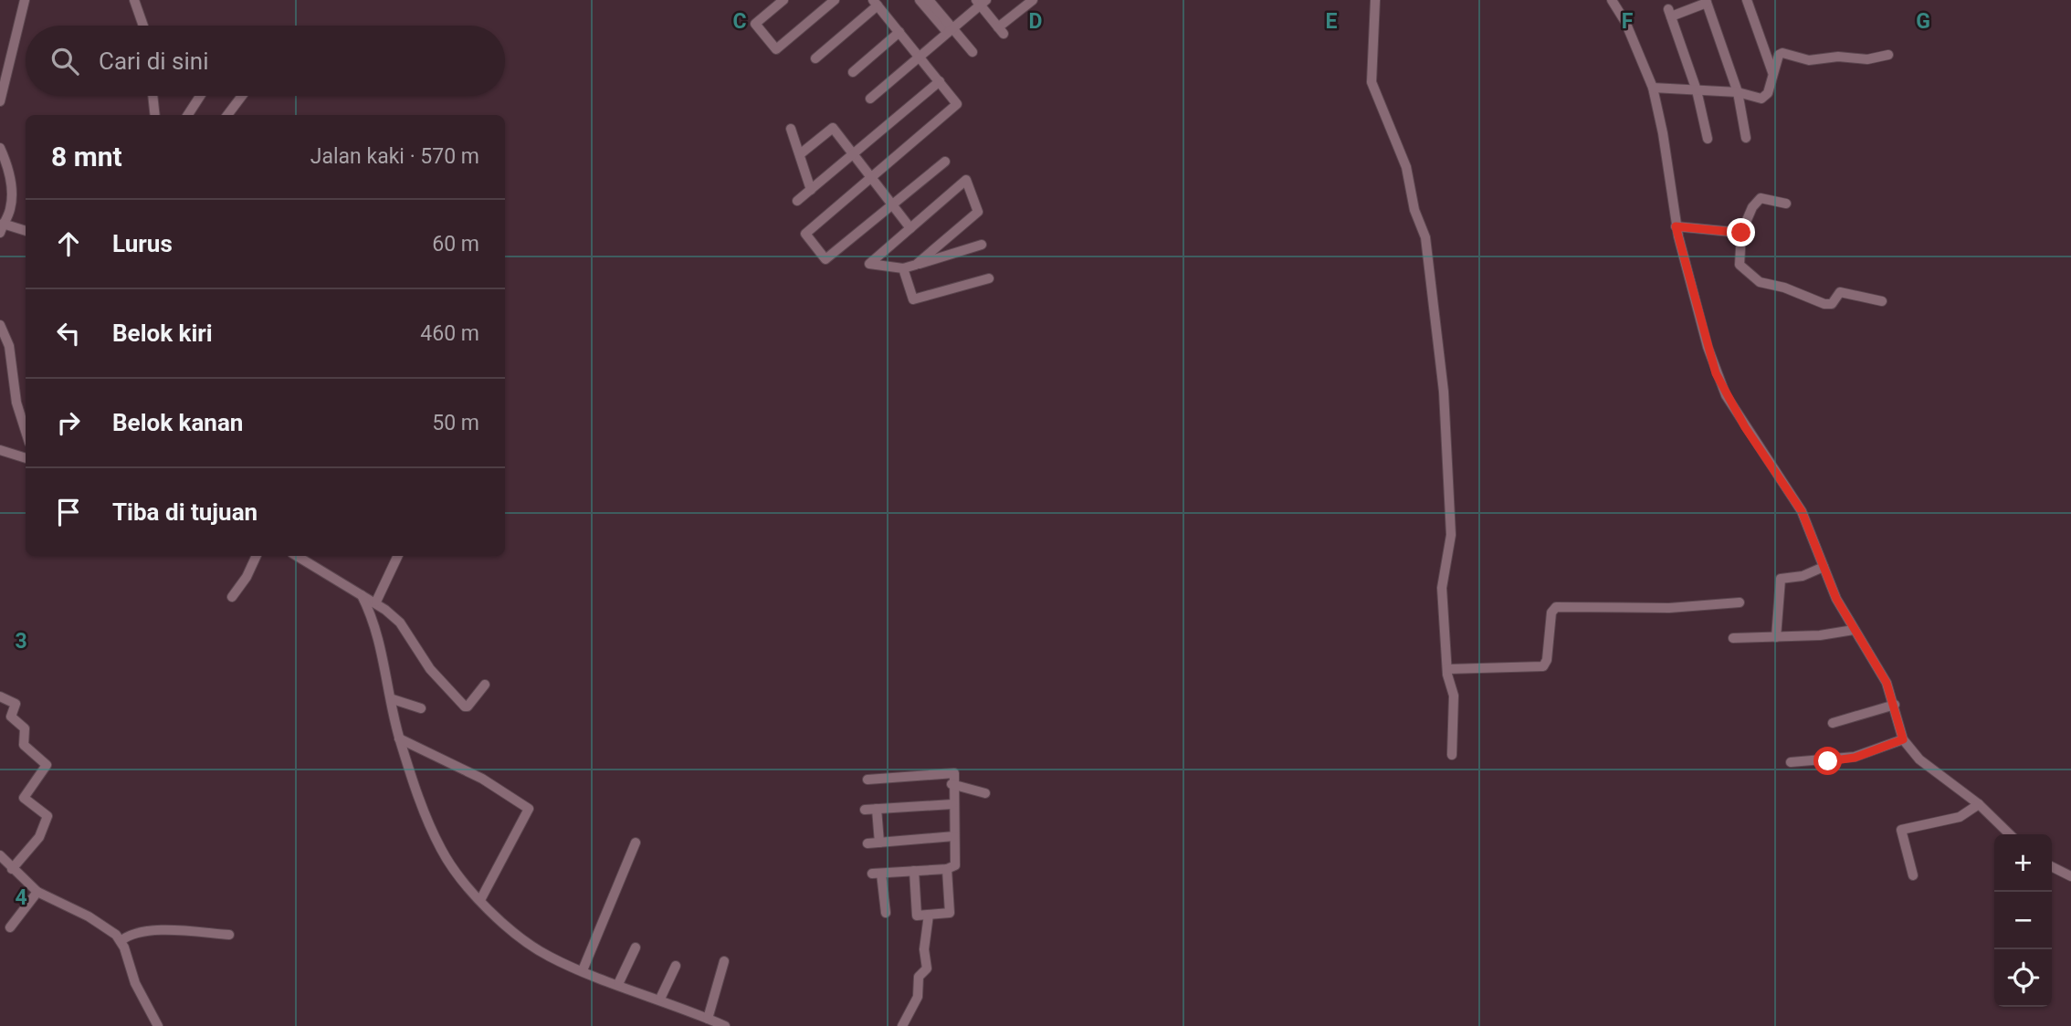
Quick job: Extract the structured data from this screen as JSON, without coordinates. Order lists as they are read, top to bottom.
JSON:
{
  "page": {
    "search": "Cari di sini",
    "heading": ["8 mnt", "Jalan kaki · 570 m"],
    "list": [
      ["Lurus", "60 m"],
      ["Belok kiri", "460 m"],
      ["Belok kanan", "50 m"],
      "Tiba di tujuan"
    ],
    "map_buttons": ["+", "−"]
  },
  "grid": {
    "columns": [
      "C",
      "D",
      "E",
      "F",
      "G"
    ],
    "rows": ["3", "4"]
  }
}
